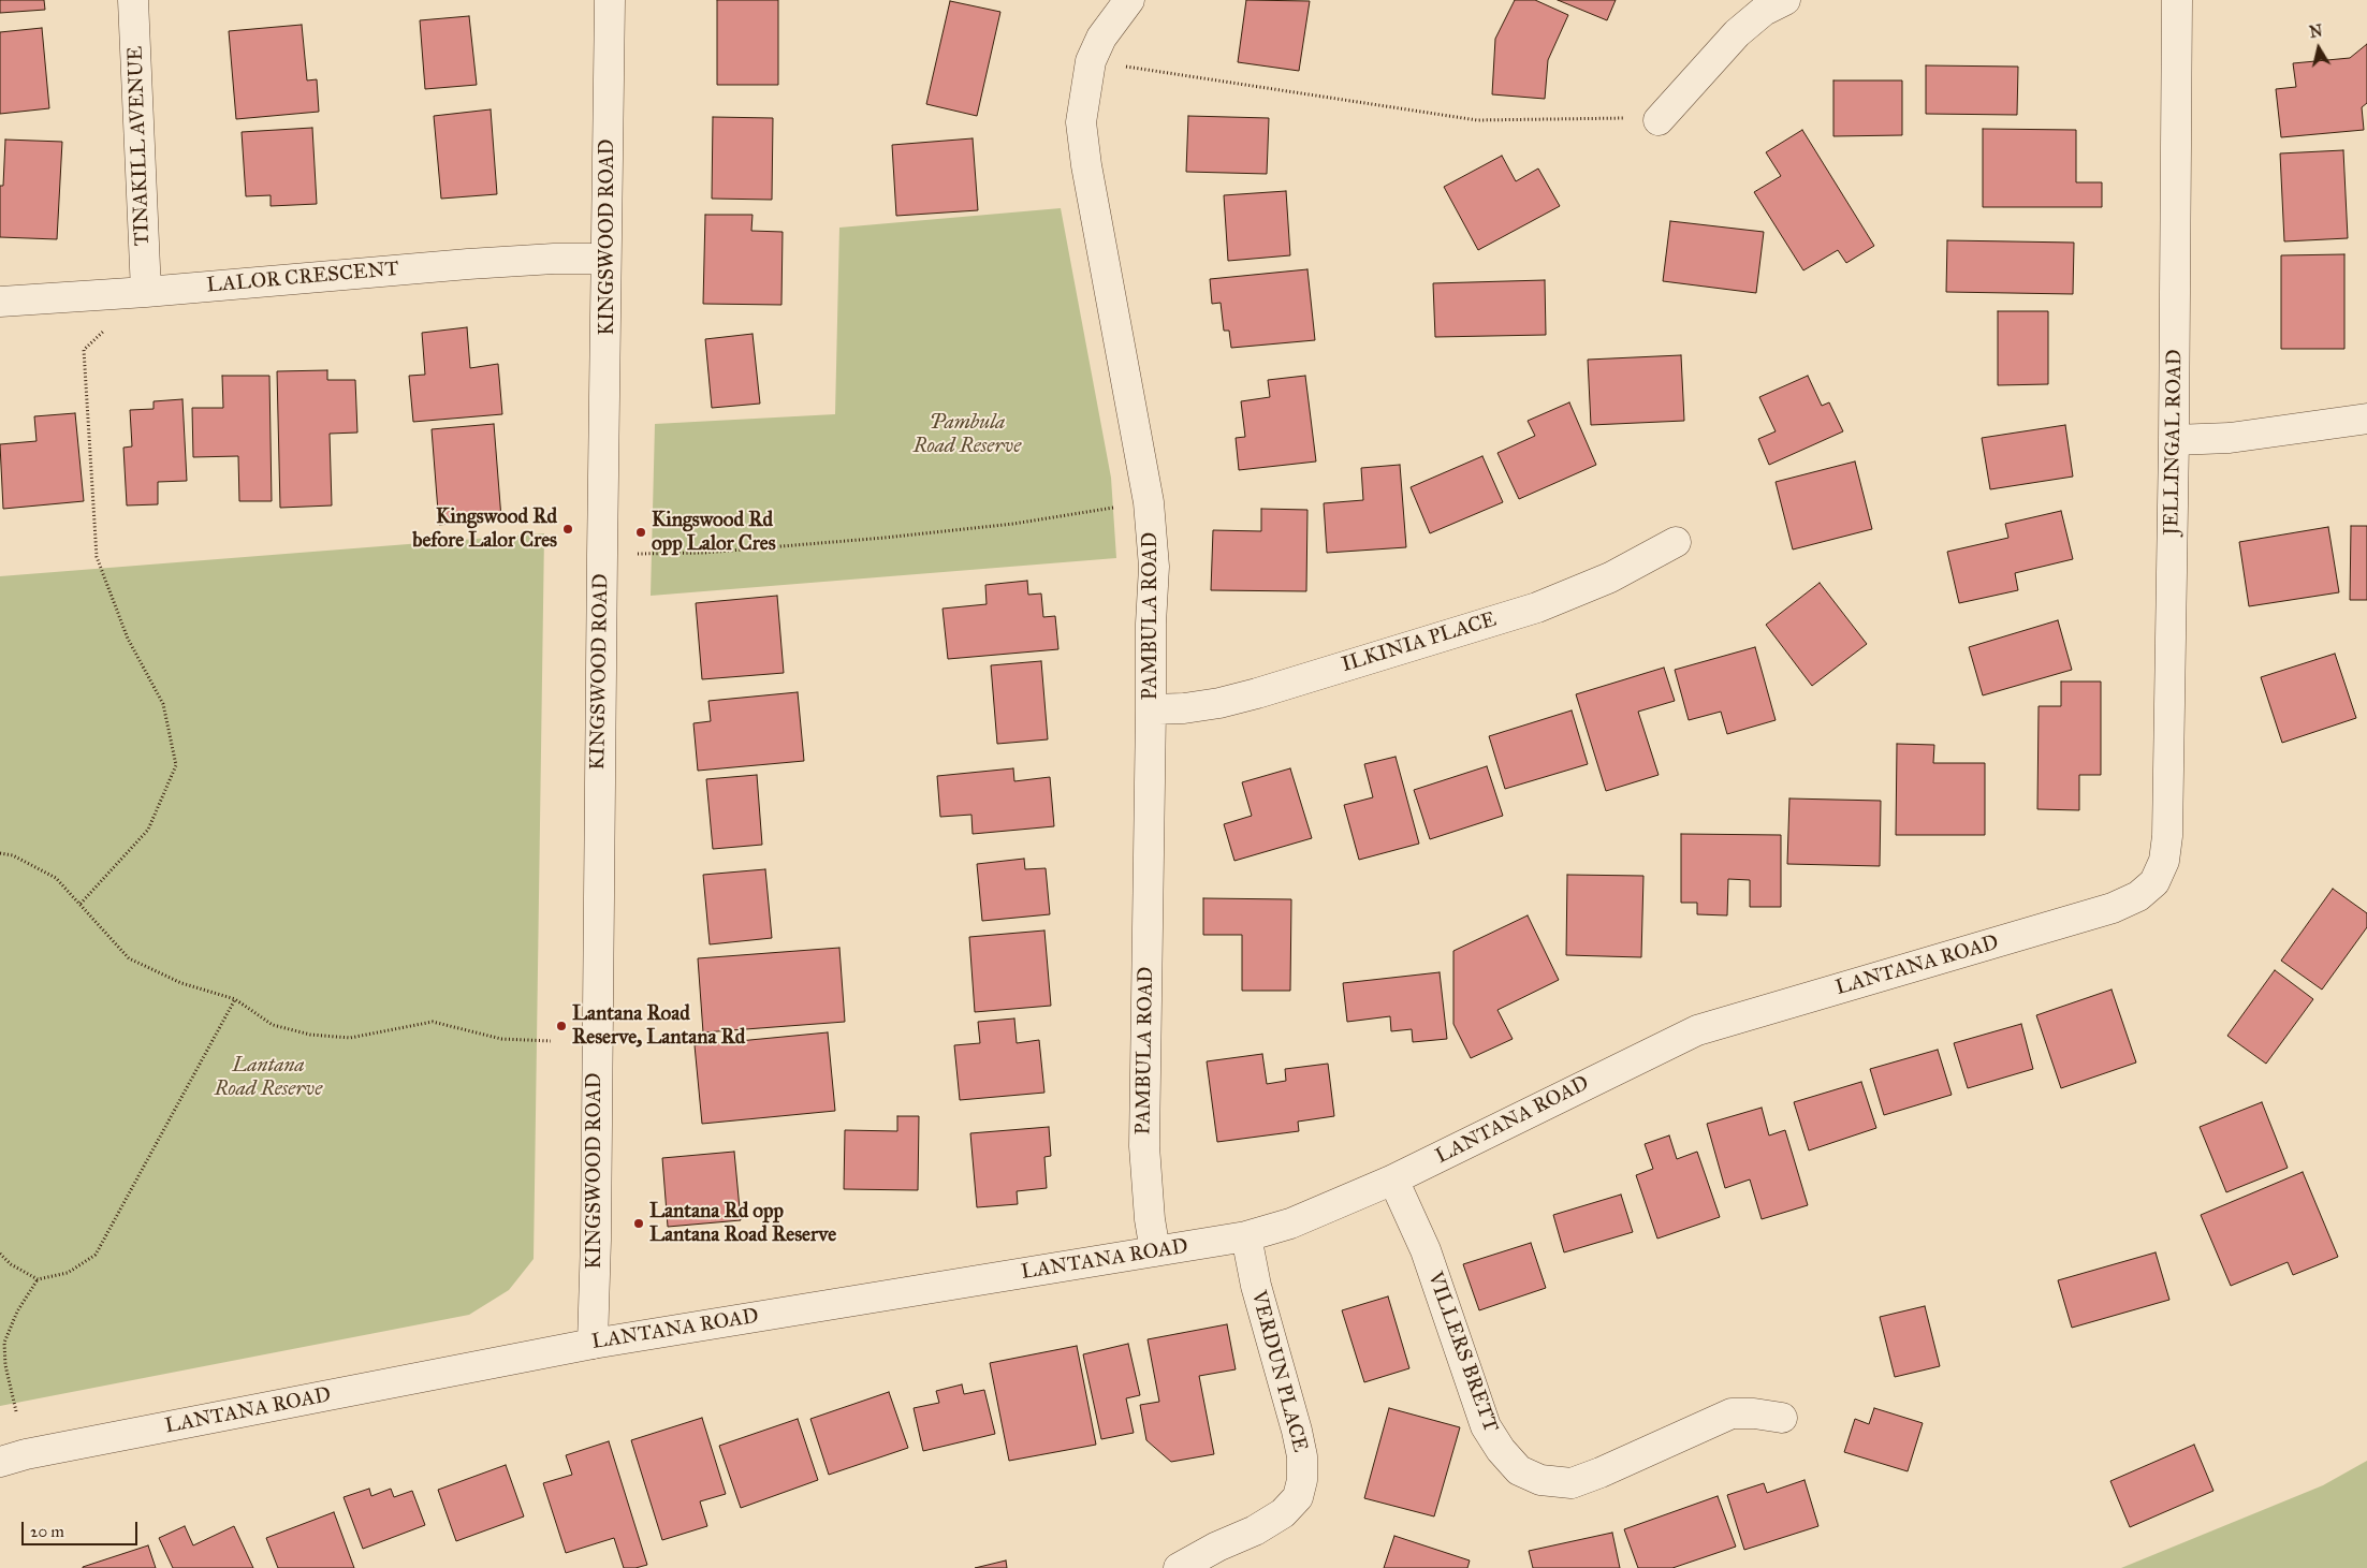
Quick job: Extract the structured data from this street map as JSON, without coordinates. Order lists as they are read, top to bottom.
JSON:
{
  "streets": {
    "street": [
      "TINAKILL AVENUE",
      "KINGSWOOD ROAD",
      "LALOR CRESCENT",
      "JELLINGAL ROAD",
      "PAMBULA ROAD",
      "ILKINIA PLACE",
      "LANTANA ROAD",
      "VILLERS BRETT",
      "VERDUN PLACE"
    ]
  },
  "crossings": [
    ["TINAKILL AVENUE", "LALOR CRESCENT"],
    ["KINGSWOOD ROAD", "LALOR CRESCENT"],
    ["KINGSWOOD ROAD", "LANTANA ROAD"],
    ["JELLINGAL ROAD", "LANTANA ROAD"],
    ["PAMBULA ROAD", "ILKINIA PLACE"],
    ["PAMBULA ROAD", "LANTANA ROAD"],
    ["LANTANA ROAD", "VILLERS BRETT"],
    ["LANTANA ROAD", "VERDUN PLACE"]
  ],
  "parks": ["Pambula Road Reserve", "Lantana Road Reserve"],
  "places": [
    "Kingswood Rd before Lalor Cres",
    "Kingswood Rd opp Lalor Cres",
    "Lantana Road Reserve, Lantana Rd",
    "Lantana Rd opp Lantana Road Reserve"
  ],
  "scale_bar": "20 m",
  "north": "top"
}
